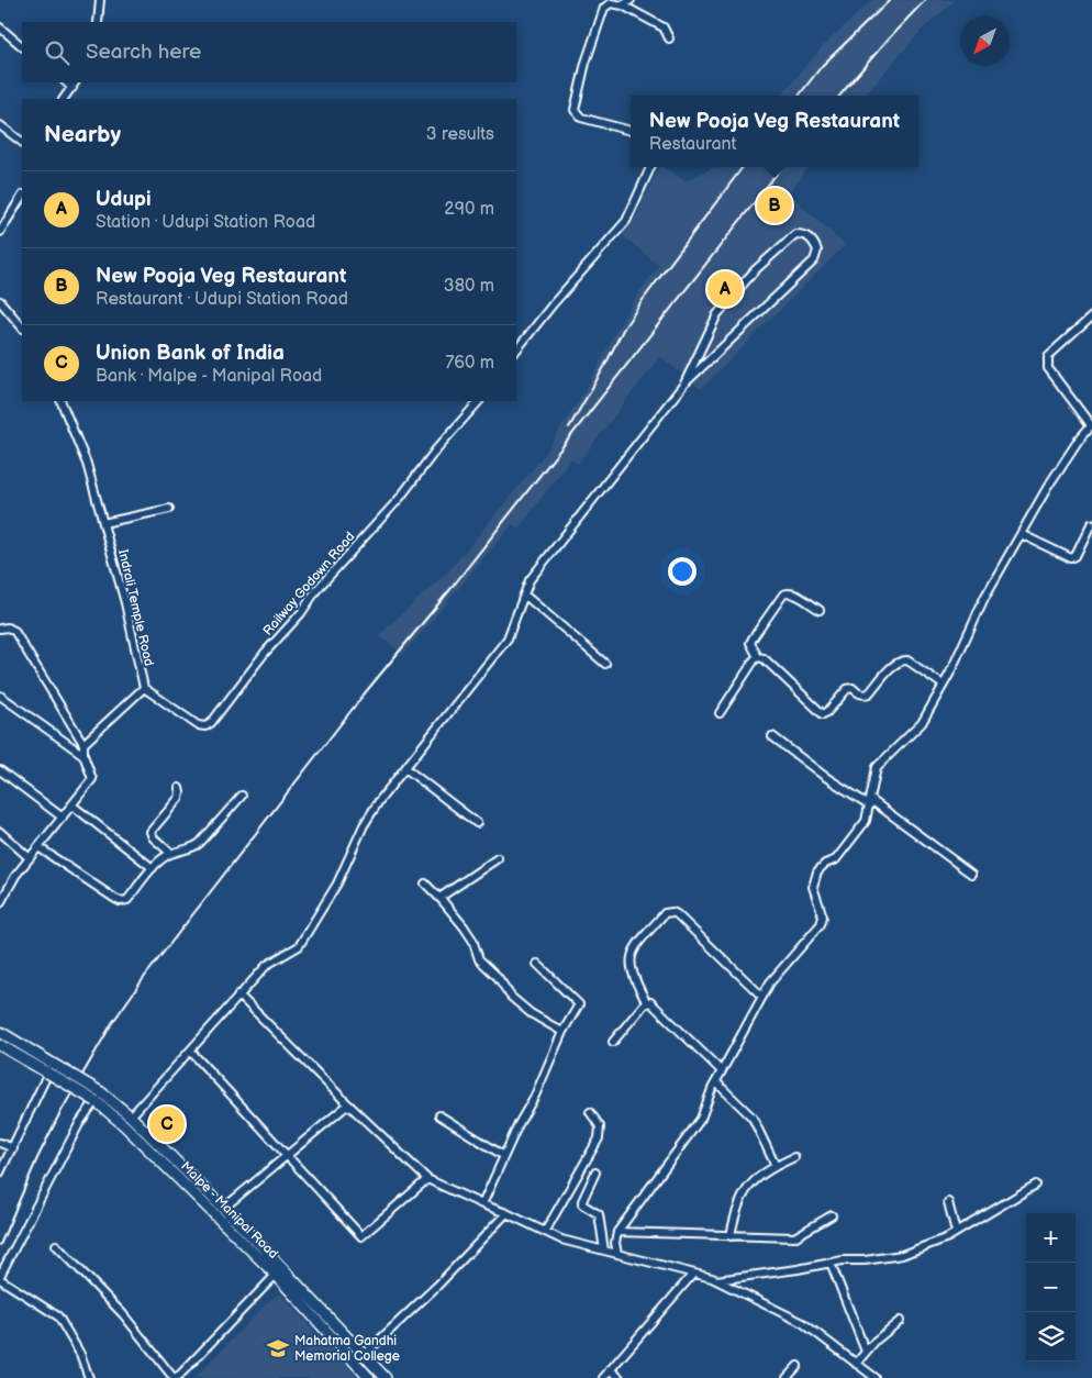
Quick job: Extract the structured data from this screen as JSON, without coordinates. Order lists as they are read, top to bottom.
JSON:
{
  "streets": {
    "highway": ["Malpe - Manipal Road"],
    "street": ["Railway Godown Road", "Indrali Temple Road"]
  },
  "crossings": [
    ["Railway Godown Road", "Indrali Temple Road"]
  ],
  "places": {
    "school or university": ["Mahatma Gandhi Memorial College"]
  },
  "north": "bottom left",
  "page": {
    "search": "Search here",
    "popup": ["New Pooja Veg Restaurant", "Restaurant"],
    "heading": ["Nearby", "3 results"],
    "list": [
      {
        "mark": "A",
        "name": "Udupi",
        "note": "Station · Udupi Station Road",
        "value": "290 m"
      },
      {
        "mark": "B",
        "name": "New Pooja Veg Restaurant",
        "note": "Restaurant · Udupi Station Road",
        "value": "380 m"
      },
      {
        "mark": "C",
        "name": "Union Bank of India",
        "note": "Bank · Malpe - Manipal Road",
        "value": "760 m"
      }
    ],
    "pins": ["B", "A", "C"],
    "map_buttons": ["+", "−"]
  }
}
